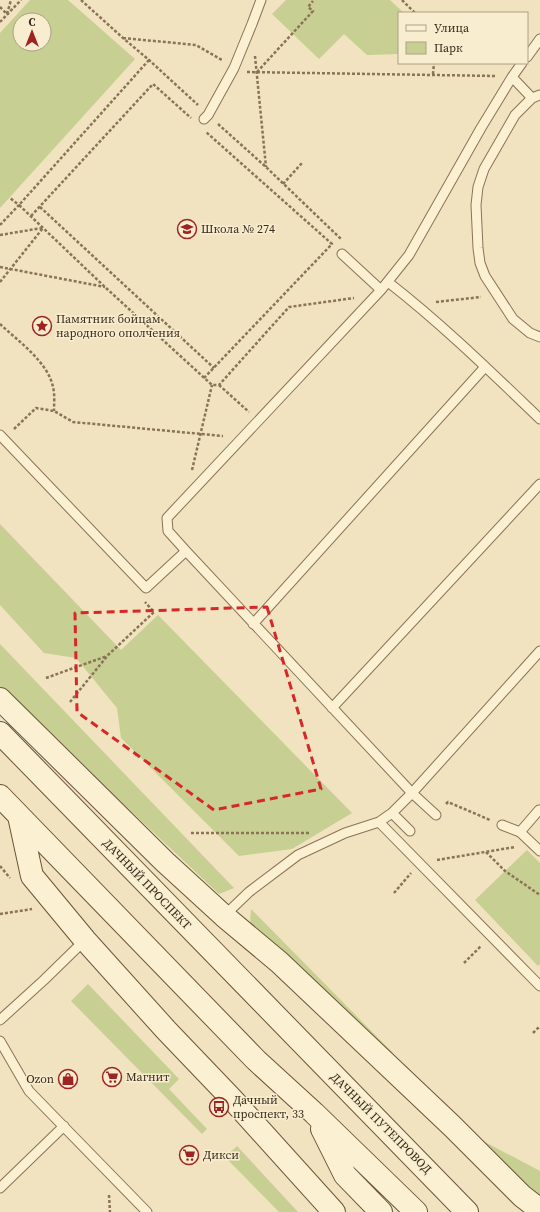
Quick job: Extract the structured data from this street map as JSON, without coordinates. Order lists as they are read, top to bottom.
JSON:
{
  "streets": {
    "main road": ["ДАЧНЫЙ ПРОСПЕКТ", "ДАЧНЫЙ ПУТЕПРОВОД"]
  },
  "crossings": [
    ["ДАЧНЫЙ ПРОСПЕКТ", "ДАЧНЫЙ ПУТЕПРОВОД"]
  ],
  "places": {
    "school or university": ["Школа № 274"],
    "place": ["Памятник бойцам народного ополчения"],
    "supermarket": ["Магнит", "Дикси"],
    "shop": ["Ozon"],
    "bus stop": ["Дачный проспект, 33"]
  },
  "legend": ["Улица", "Парк"],
  "north": "top"
}
